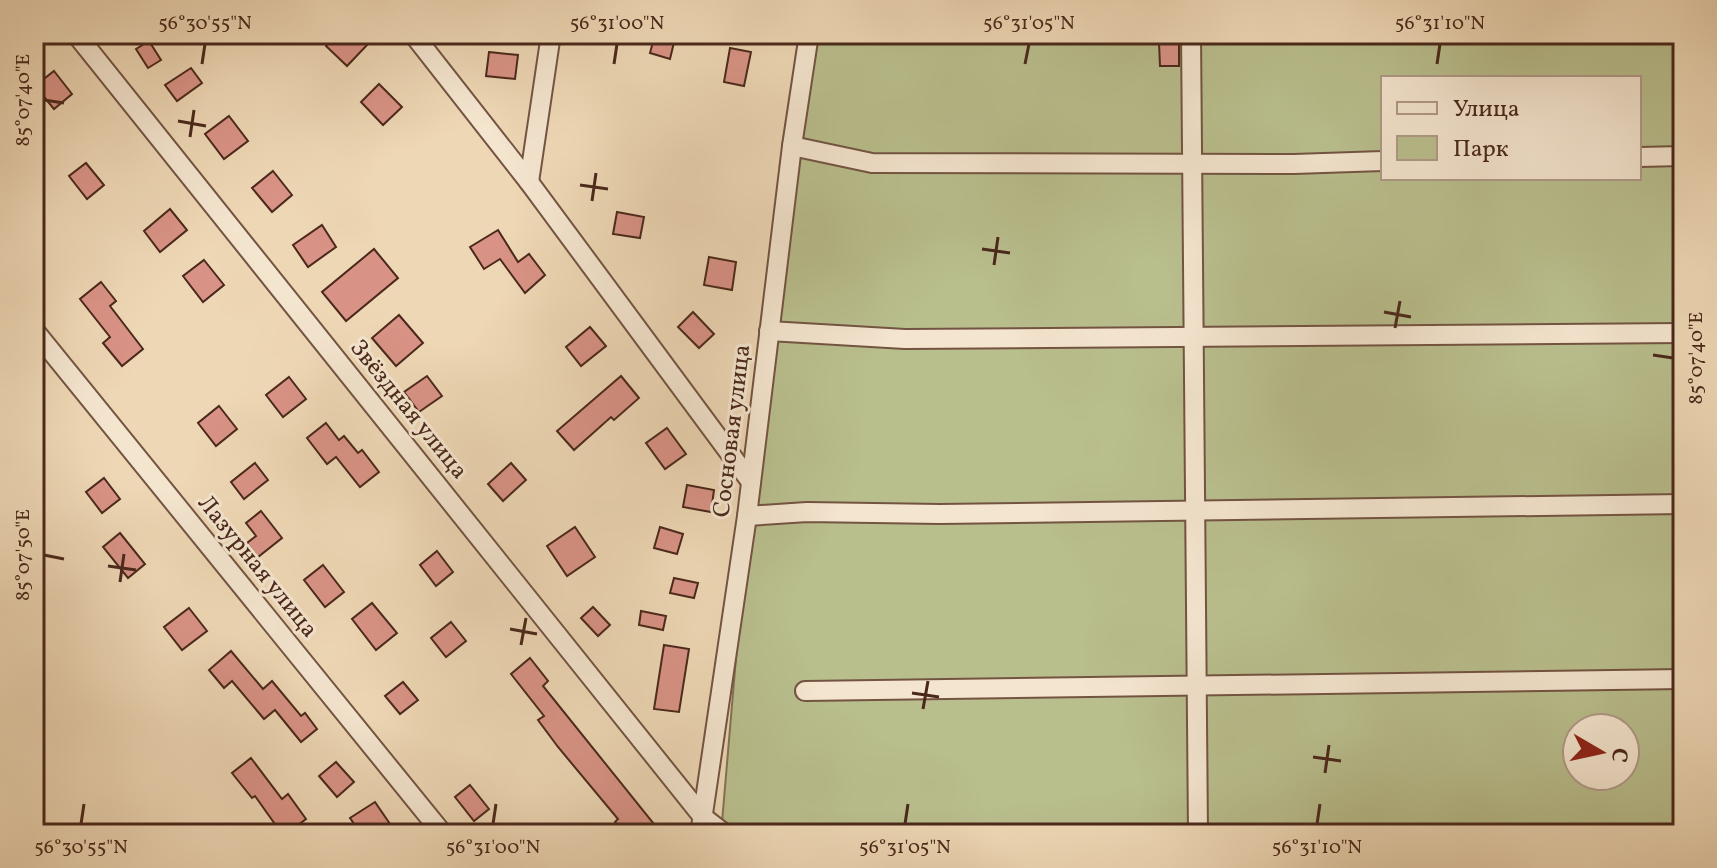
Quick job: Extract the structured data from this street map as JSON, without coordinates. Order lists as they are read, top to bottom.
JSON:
{
  "streets": {
    "street": ["Звёздная улица", "Сосновая улица", "Лазурная улица"]
  },
  "crossings": [
    ["Звёздная улица", "Сосновая улица"]
  ],
  "legend": ["Улица", "Парк"],
  "north": "right",
  "coordinates": [
    "56°30'55\"N",
    "56°31'00\"N",
    "56°31'05\"N",
    "56°31'10\"N",
    "85°07'40\"E",
    "85°07'50\"E"
  ]
}
